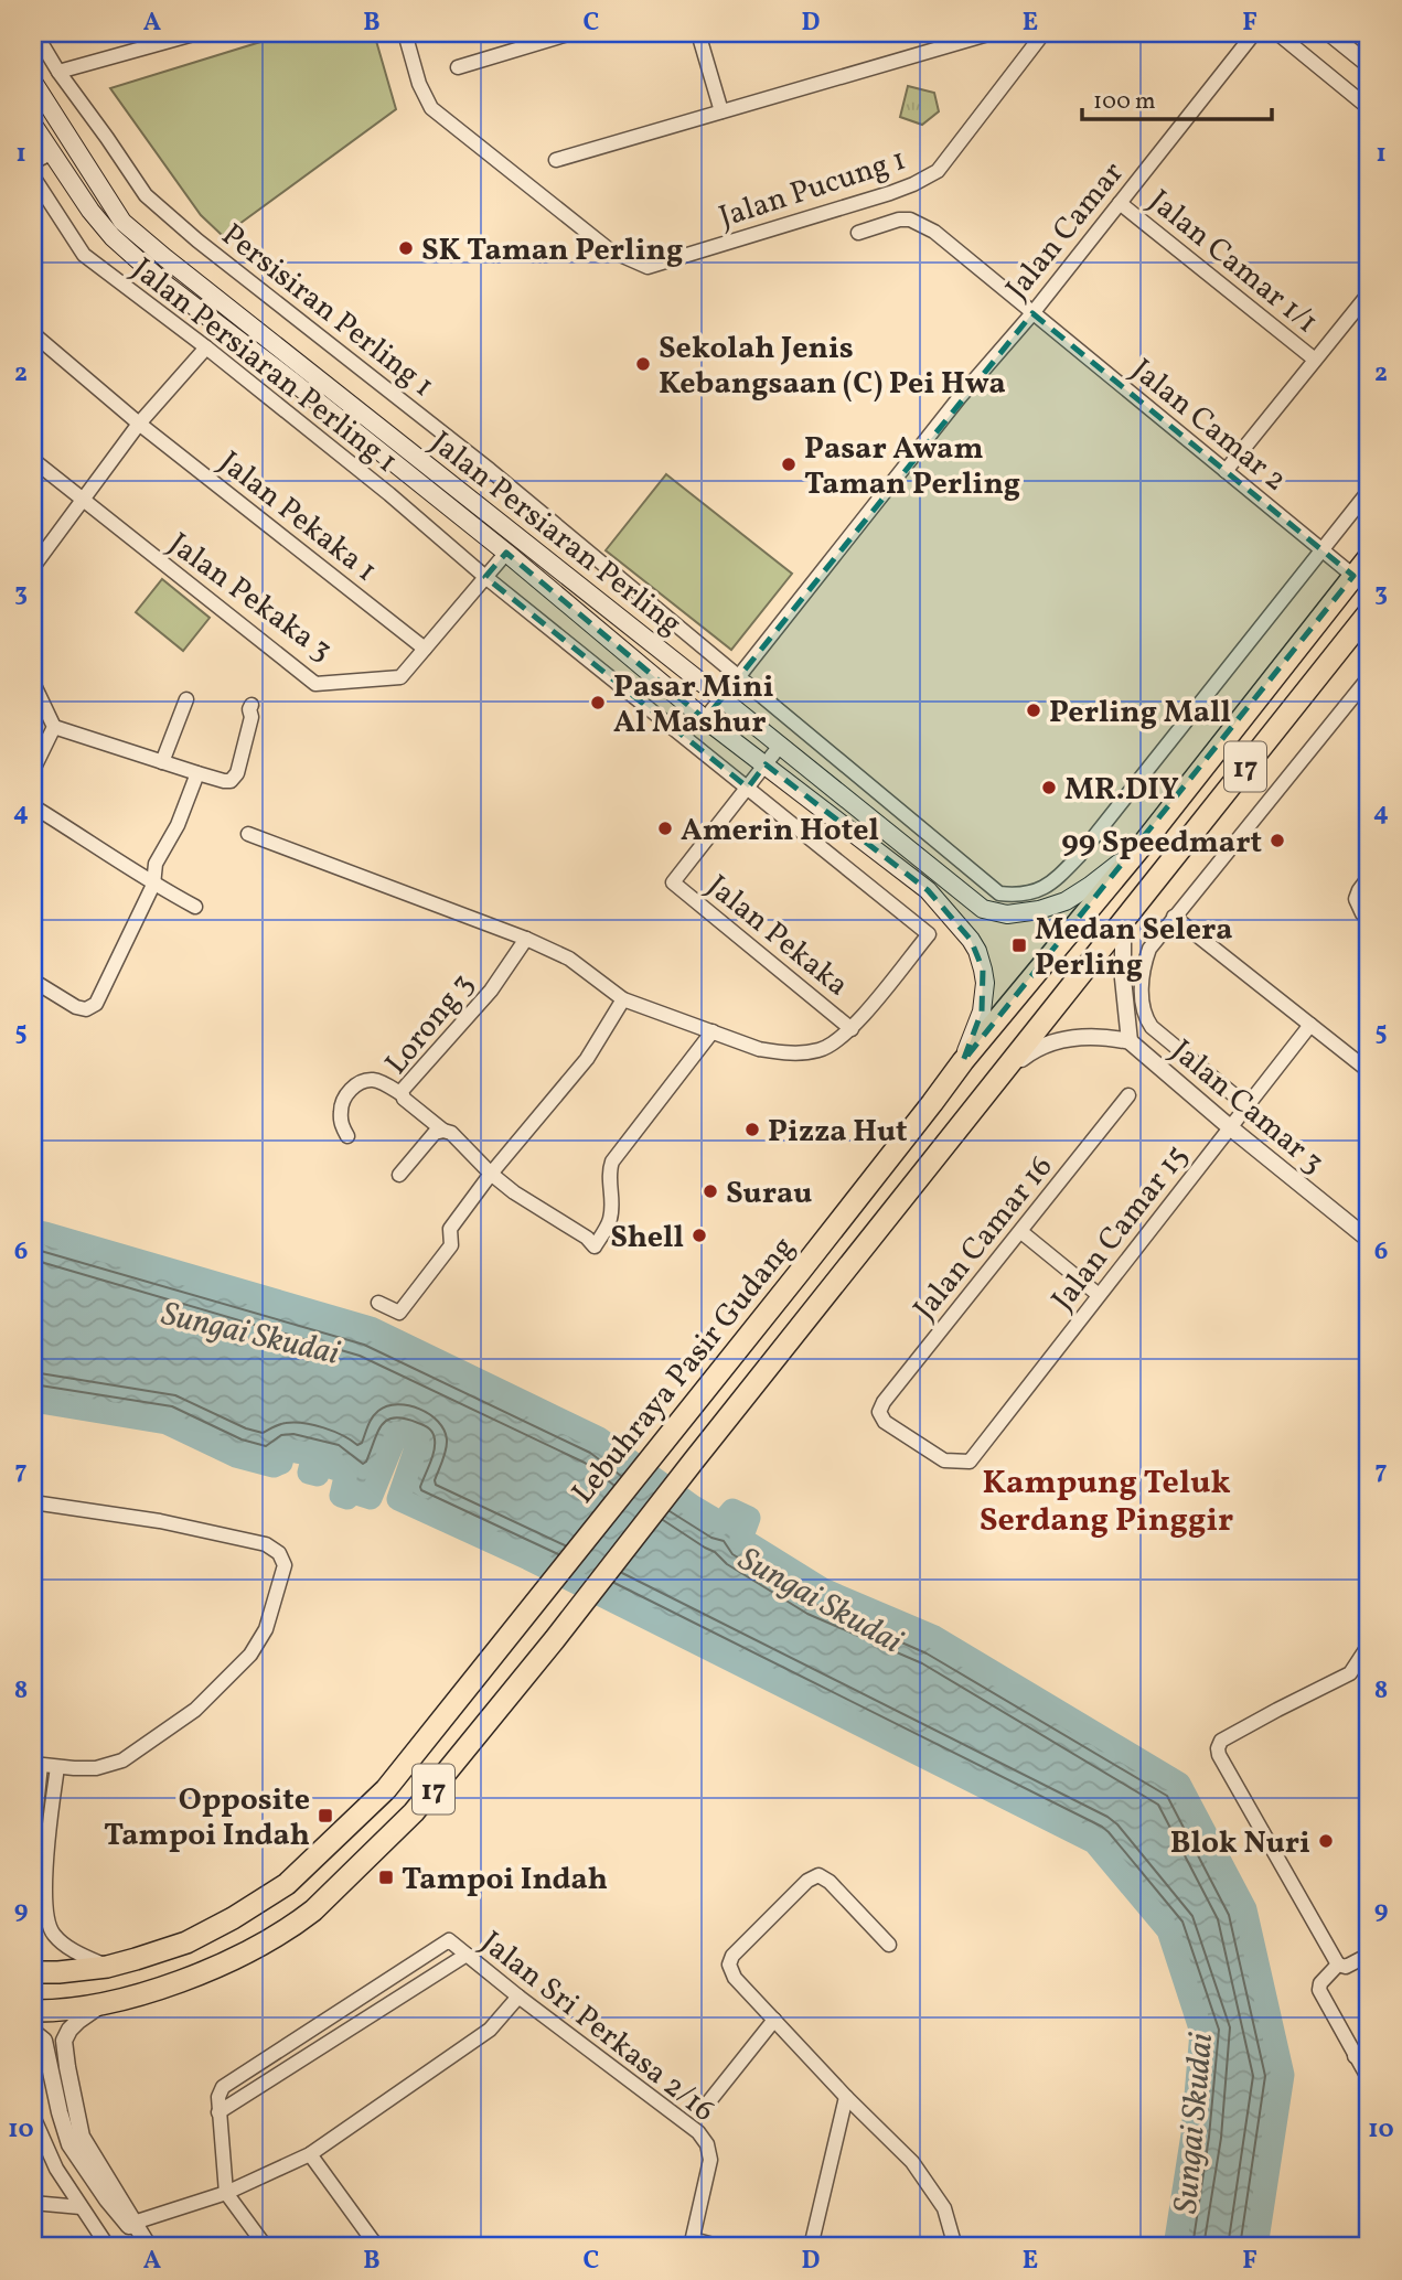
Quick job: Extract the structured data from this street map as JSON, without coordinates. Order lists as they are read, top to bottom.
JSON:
{
  "streets": {
    "highway": ["17", "Lebuhraya Pasir Gudang"],
    "main road": ["Jalan Persiaran Perling"],
    "street": [
      "Jalan Pucung 1",
      "Jalan Camar",
      "Jalan Camar 1/1",
      "Persisiran Perling 1",
      "Jalan Persiaran Perling 1",
      "Jalan Camar 2",
      "Jalan Pekaka 1",
      "Jalan Pekaka 3",
      "Jalan Pekaka",
      "Lorong 3",
      "Jalan Camar 3",
      "Jalan Camar 15",
      "Jalan Camar 16",
      "Jalan Sri Perkasa 2/16"
    ]
  },
  "crossings": [
    ["Jalan Camar", "Jalan Camar 1/1"],
    ["Jalan Camar", "Persisiran Perling 1"],
    ["Jalan Camar", "Jalan Camar 2"],
    ["Jalan Camar", "Jalan Persiaran Perling"],
    ["Persisiran Perling 1", "Jalan Camar 2"],
    ["Jalan Persiaran Perling 1", "Jalan Pekaka 3"],
    ["Jalan Camar 2", "Lebuhraya Pasir Gudang"],
    ["Jalan Pekaka 1", "Jalan Pekaka 3"],
    ["Jalan Persiaran Perling", "Jalan Pekaka 3"],
    ["Jalan Persiaran Perling", "Lebuhraya Pasir Gudang"],
    ["17", "Jalan Camar 3"],
    ["Jalan Camar 3", "Jalan Camar 15"],
    ["Jalan Camar 15", "Jalan Camar 16"]
  ],
  "districts": ["Kampung Teluk Serdang Pinggir"],
  "water": ["Sungai Skudai"],
  "places": {
    "other": [
      "SK Taman Perling",
      "Sekolah Jenis Kebangsaan (C) Pei Hwa",
      "Pasar Awam Taman Perling",
      "Pasar Mini Al Mashur",
      "Perling Mall",
      "MR.DIY",
      "Amerin Hotel",
      "99 Speedmart",
      "Pizza Hut",
      "Surau",
      "Shell",
      "Blok Nuri"
    ],
    "transit": ["Medan Selera Perling", "Opposite Tampoi Indah", "Tampoi Indah"]
  },
  "scale_bar": "100 m",
  "grid": {
    "columns": [
      "A",
      "B",
      "C",
      "D",
      "E",
      "F"
    ],
    "rows": [
      "1",
      "2",
      "3",
      "4",
      "5",
      "6",
      "7",
      "8",
      "9",
      "10"
    ]
  }
}
